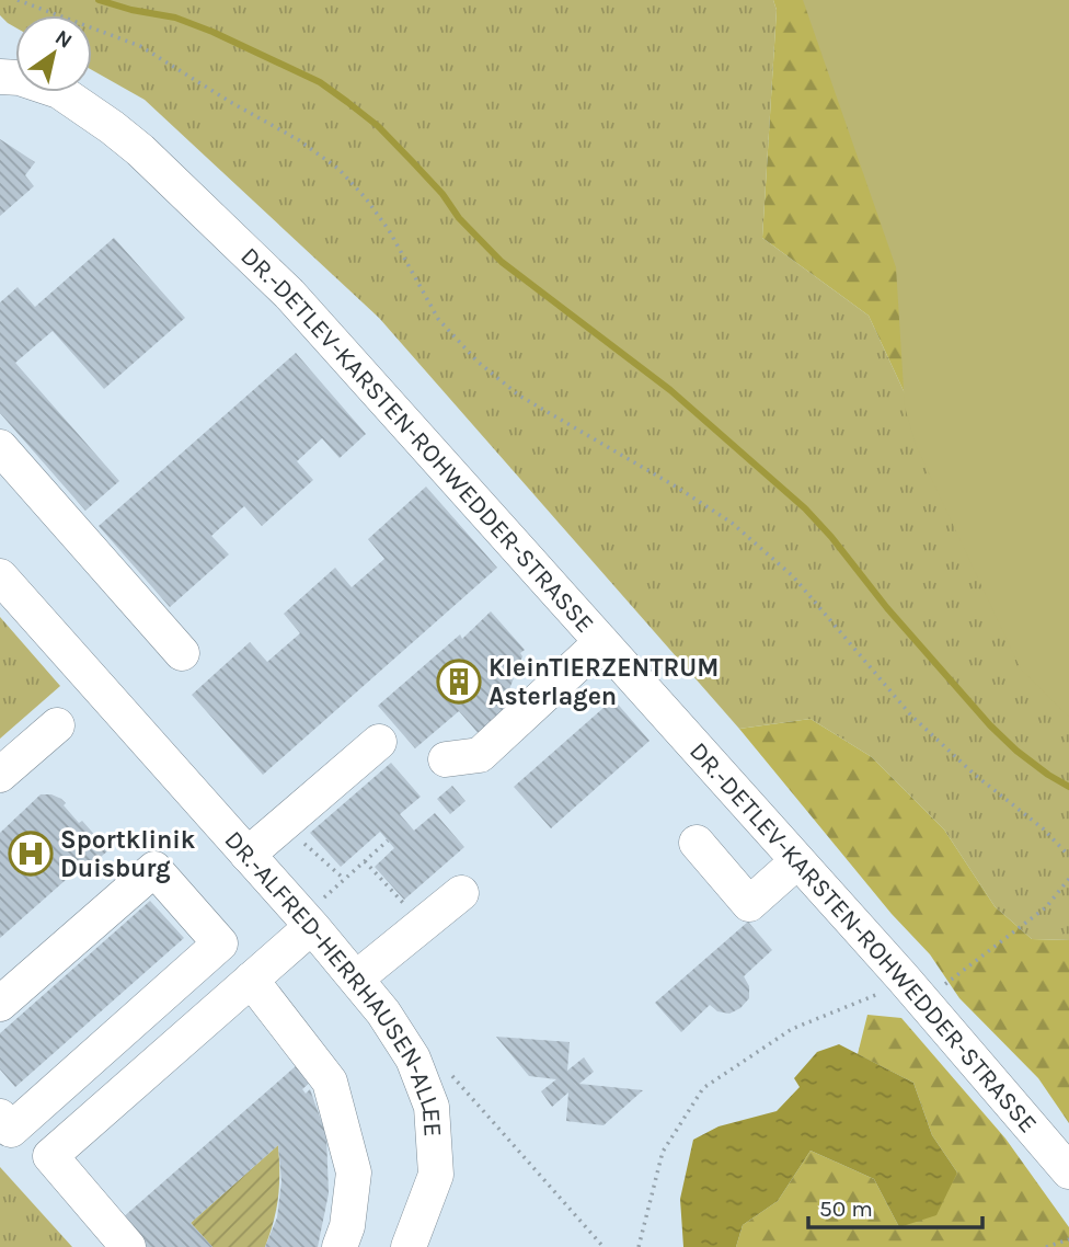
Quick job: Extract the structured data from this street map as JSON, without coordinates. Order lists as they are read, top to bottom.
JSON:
{
  "streets": {
    "street": ["DR.-DETLEV-KARSTEN-ROHWEDDER-STRASSE", "DR.-ALFRED-HERRHAUSEN-ALLEE"]
  },
  "places": {
    "building": ["KleinTIERZENTRUM Asterlagen"],
    "hospital": ["Sportklinik Duisburg"]
  },
  "scale_bar": "50 m",
  "north": "top right"
}
